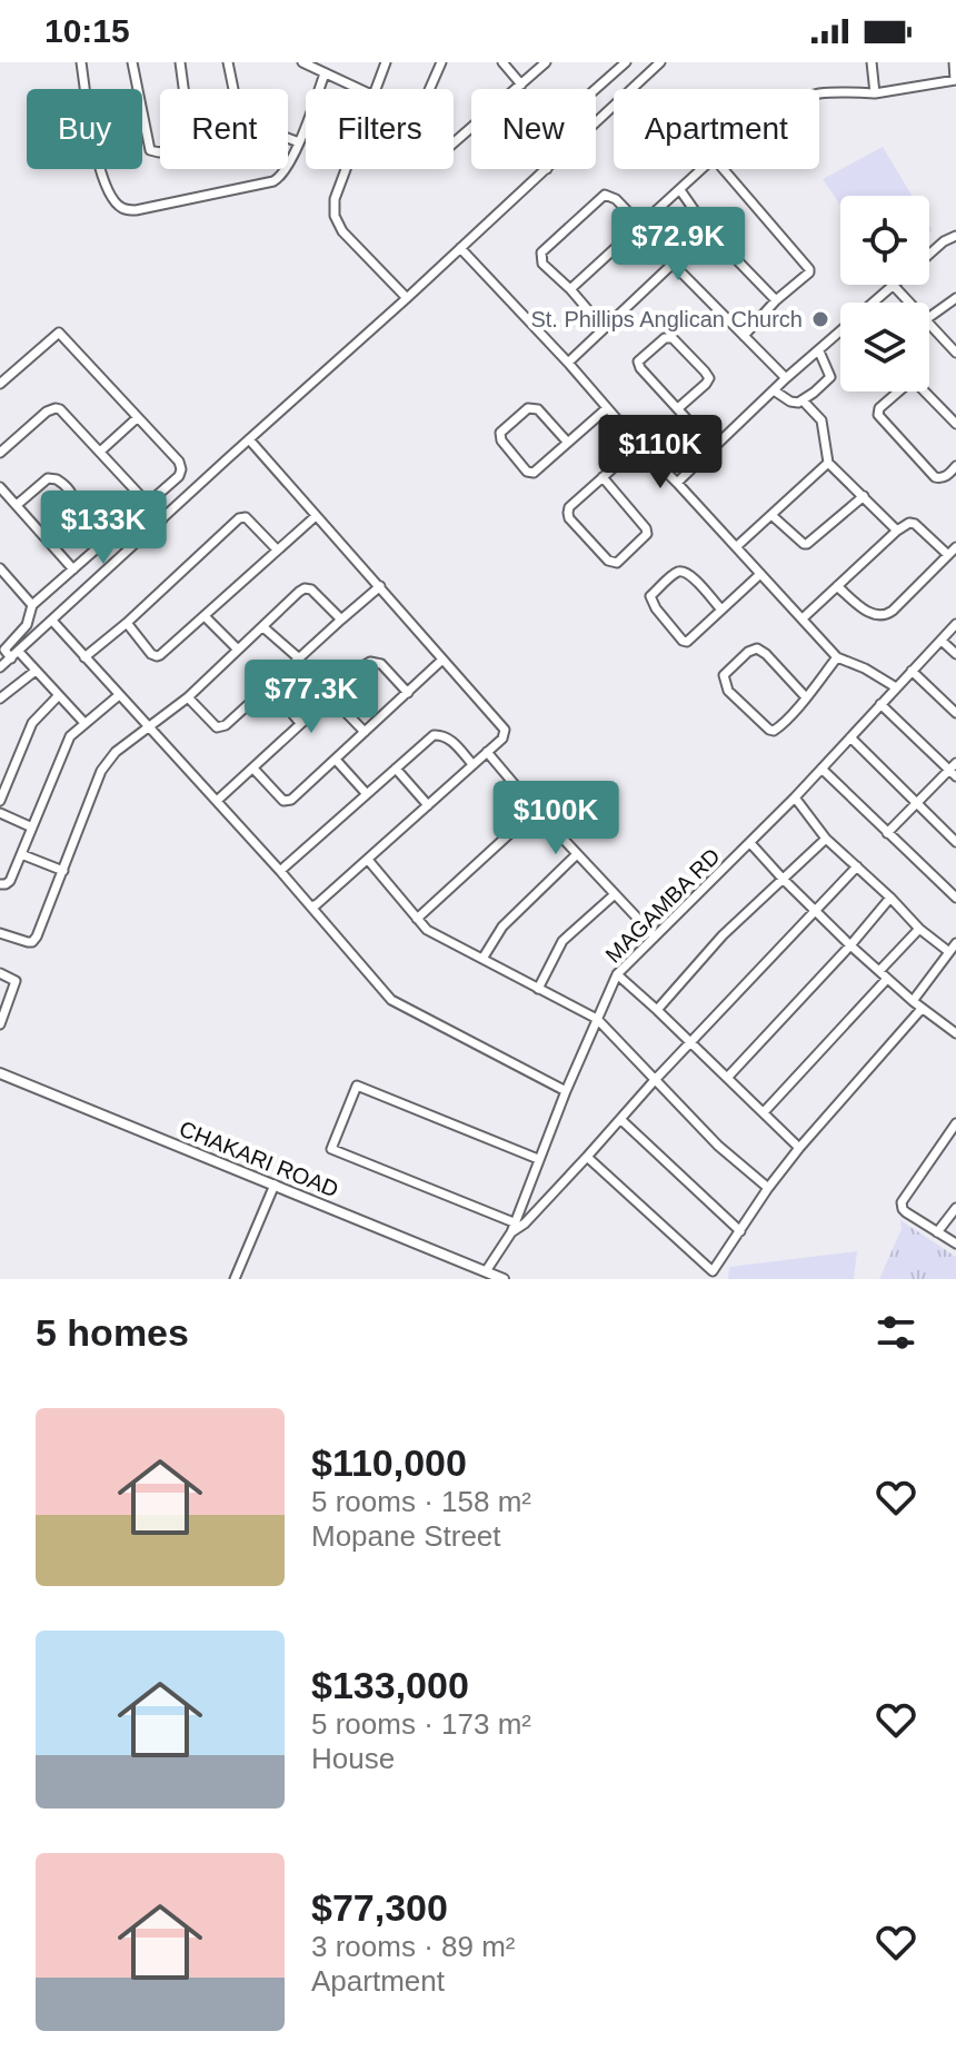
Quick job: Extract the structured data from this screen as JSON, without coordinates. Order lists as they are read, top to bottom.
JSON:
{
  "streets": {
    "main road": ["CHAKARI ROAD"],
    "street": ["MAGAMBA RD"]
  },
  "crossings": [
    ["MAGAMBA RD", "CHAKARI ROAD"]
  ],
  "places": ["St. Phillips Anglican Church"],
  "page": {
    "status": "10:15",
    "chip": [
      "Buy",
      "Rent",
      "Filters",
      "New",
      "Apartment"
    ],
    "price": [
      "$72.9K",
      "$110K",
      "$133K",
      "$77.3K",
      "$100K"
    ],
    "heading": "5 homes",
    "list": [
      {
        "name": "$110,000",
        "note": "5 rooms · 158 m² · Mopane Street"
      },
      {
        "name": "$133,000",
        "note": "5 rooms · 173 m² · House"
      },
      {
        "name": "$77,300",
        "note": "3 rooms · 89 m² · Apartment"
      }
    ]
  }
}
